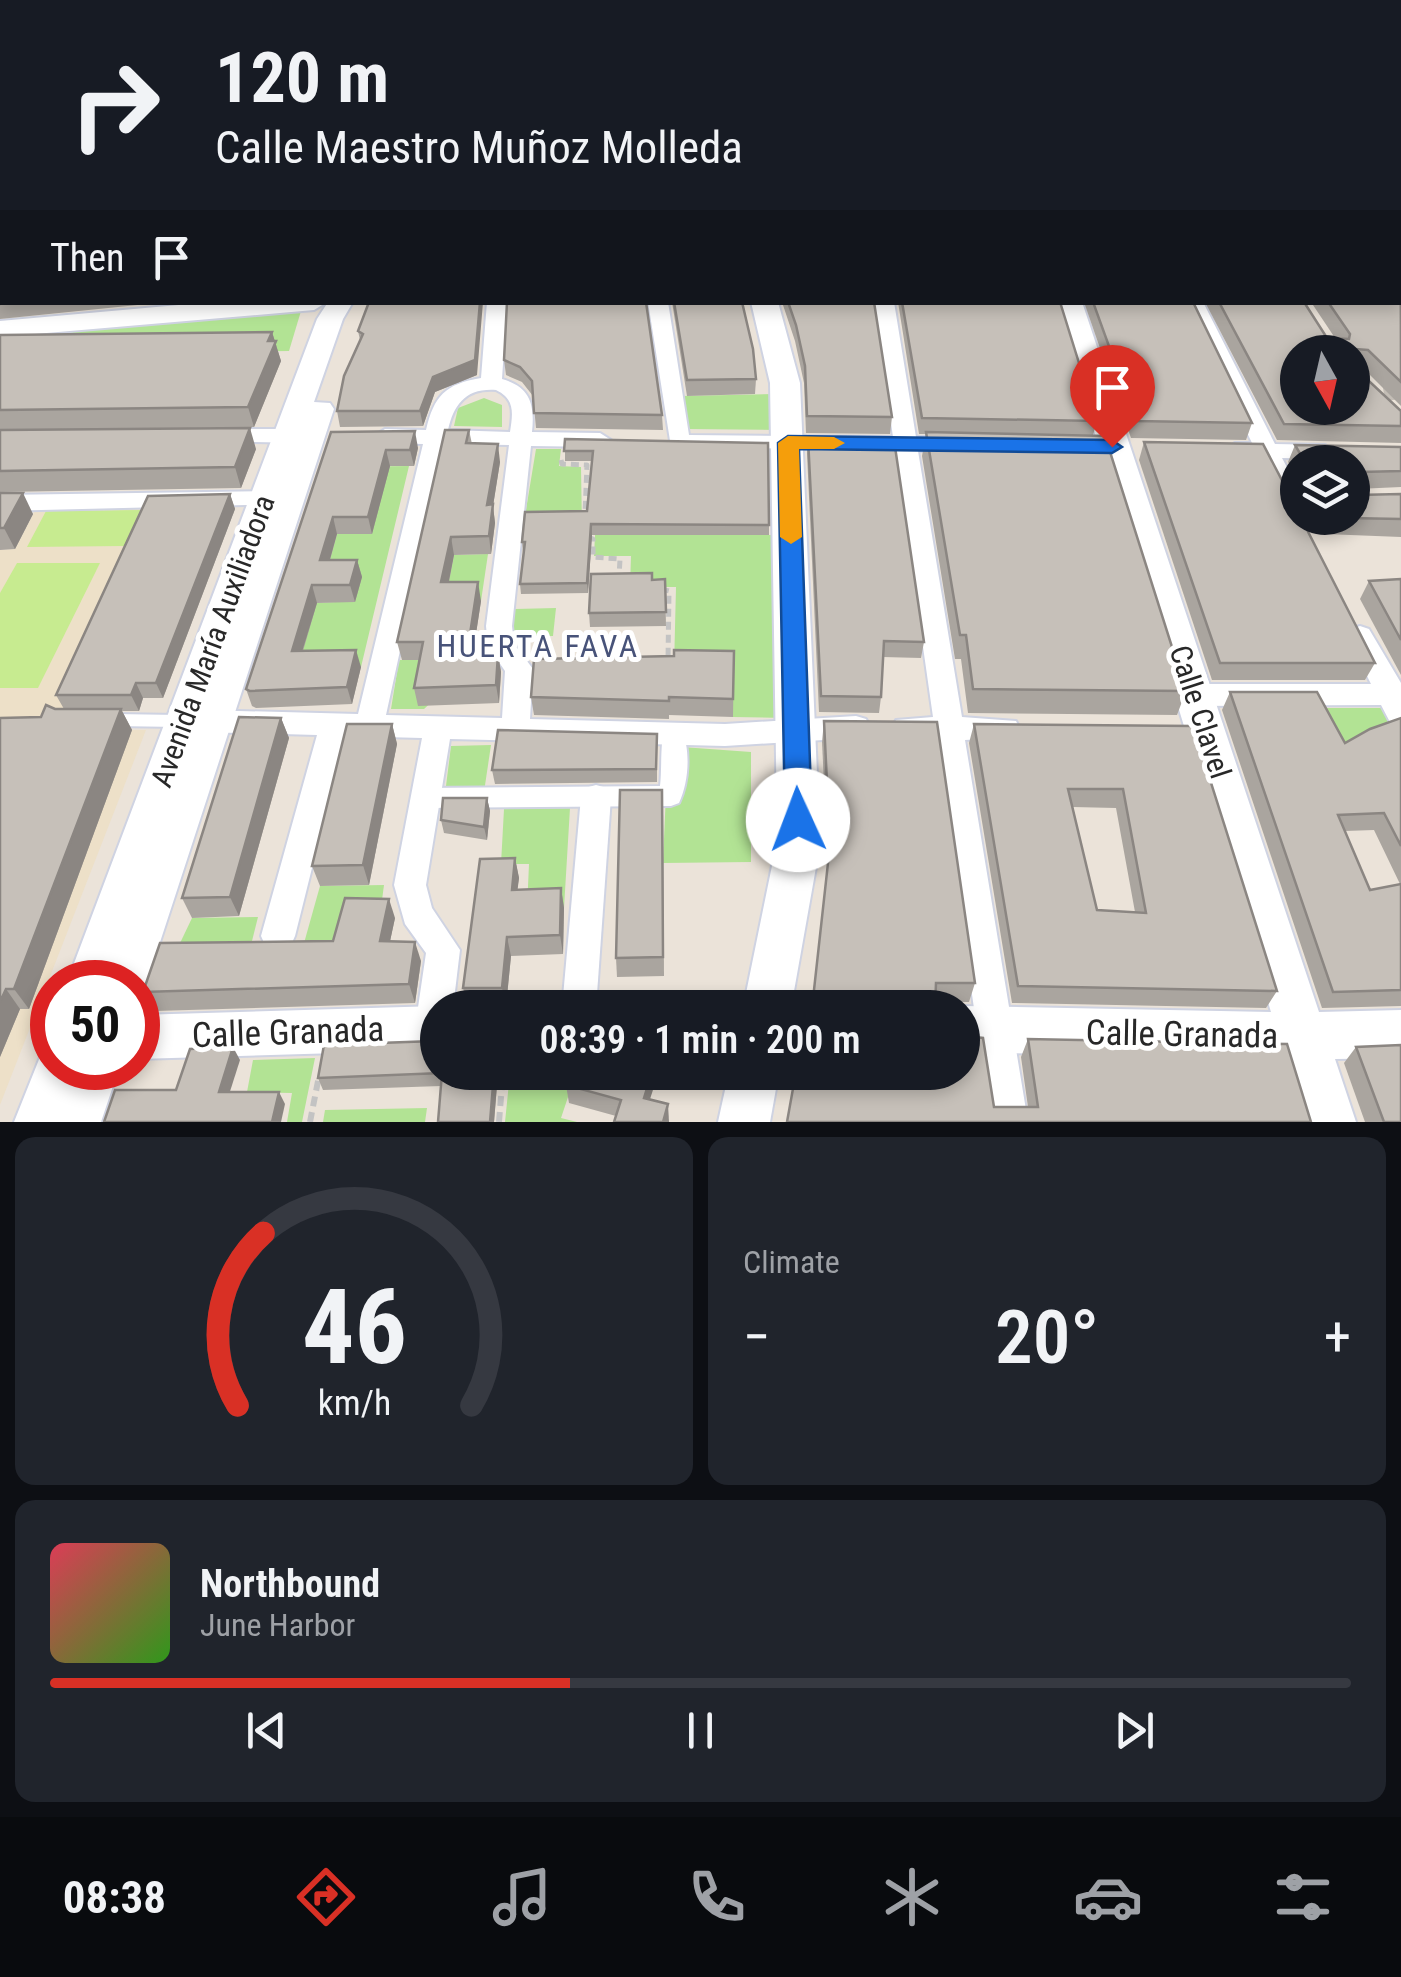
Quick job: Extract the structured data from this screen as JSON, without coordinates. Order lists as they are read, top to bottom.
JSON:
{
  "streets": {
    "main road": ["Calle Clavel", "Calle Granada"],
    "street": ["Avenida María Auxiliadora"]
  },
  "crossings": [
    ["Calle Clavel", "Calle Granada"]
  ],
  "districts": ["HUERTA FAVA"],
  "north": "bottom",
  "page": {
    "turn": ["120 m", "Calle Maestro Muñoz Molleda"],
    "then": "Then",
    "limit": "50",
    "trip": "08:39 · 1 min · 200 m",
    "tile": "Climate",
    "heat": ["−", "20°", "+"],
    "song": ["Northbound", "June Harbor"],
    "tabs": "08:38",
    "gauge": ["46", "km/h"]
  }
}
